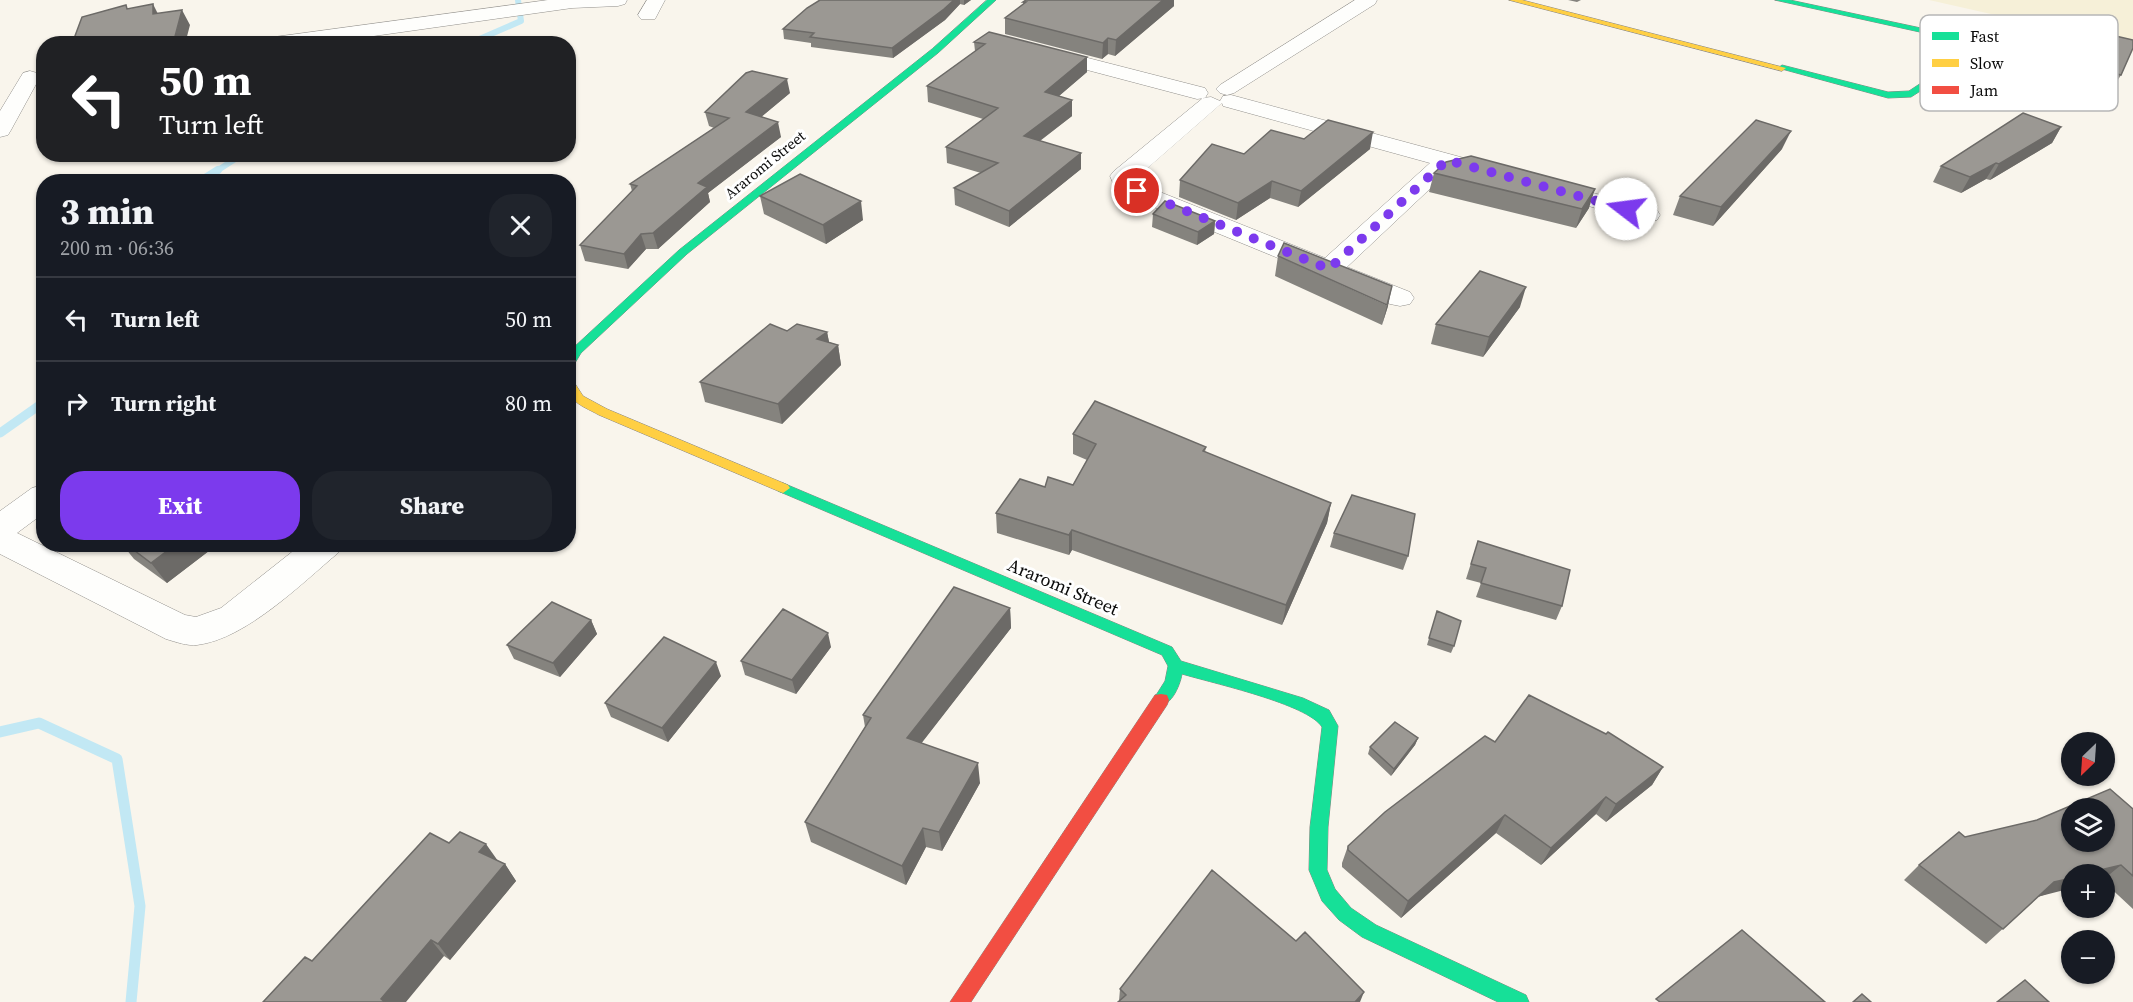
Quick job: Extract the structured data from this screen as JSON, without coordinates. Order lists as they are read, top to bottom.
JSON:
{
  "streets": {
    "street": ["Araromi Street"]
  },
  "legend": ["Fast", "Slow", "Jam"],
  "north": "bottom left",
  "page": {
    "turn": ["50 m", "Turn left"],
    "heading": ["3 min", "200 m · 06:36"],
    "list": [
      {
        "name": "Turn left",
        "value": "50 m"
      },
      {
        "name": "Turn right",
        "value": "80 m"
      }
    ],
    "buttons": ["Exit", "Share"],
    "map_buttons": ["+", "−"]
  }
}
